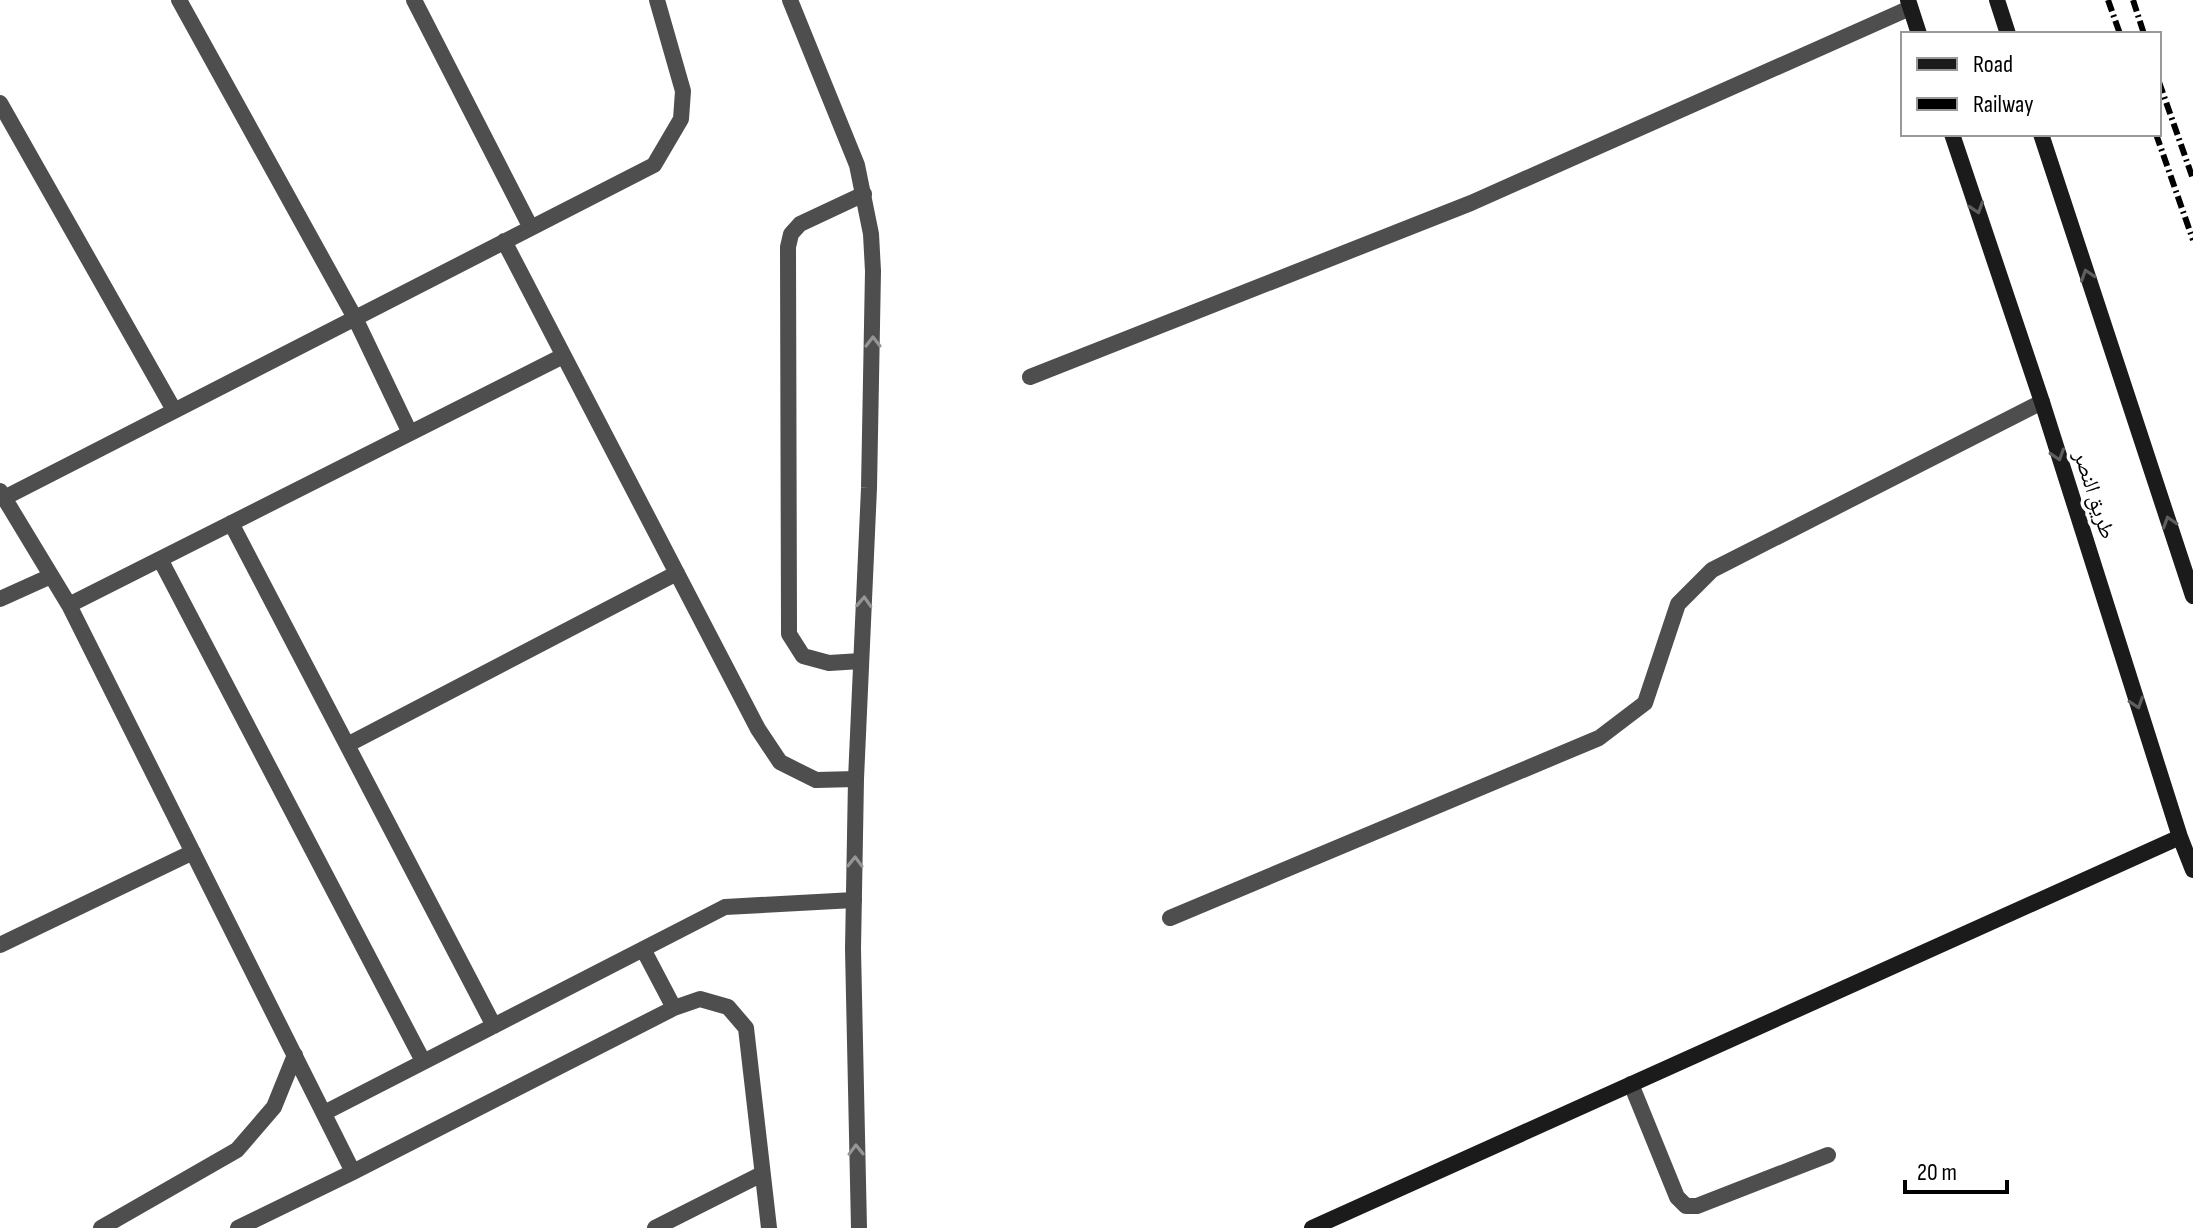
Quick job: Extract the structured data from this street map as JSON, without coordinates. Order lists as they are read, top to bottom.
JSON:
{
  "streets": {
    "main road": ["طريق النصر"]
  },
  "legend": ["Road", "Railway"],
  "scale_bar": "20 m"
}
